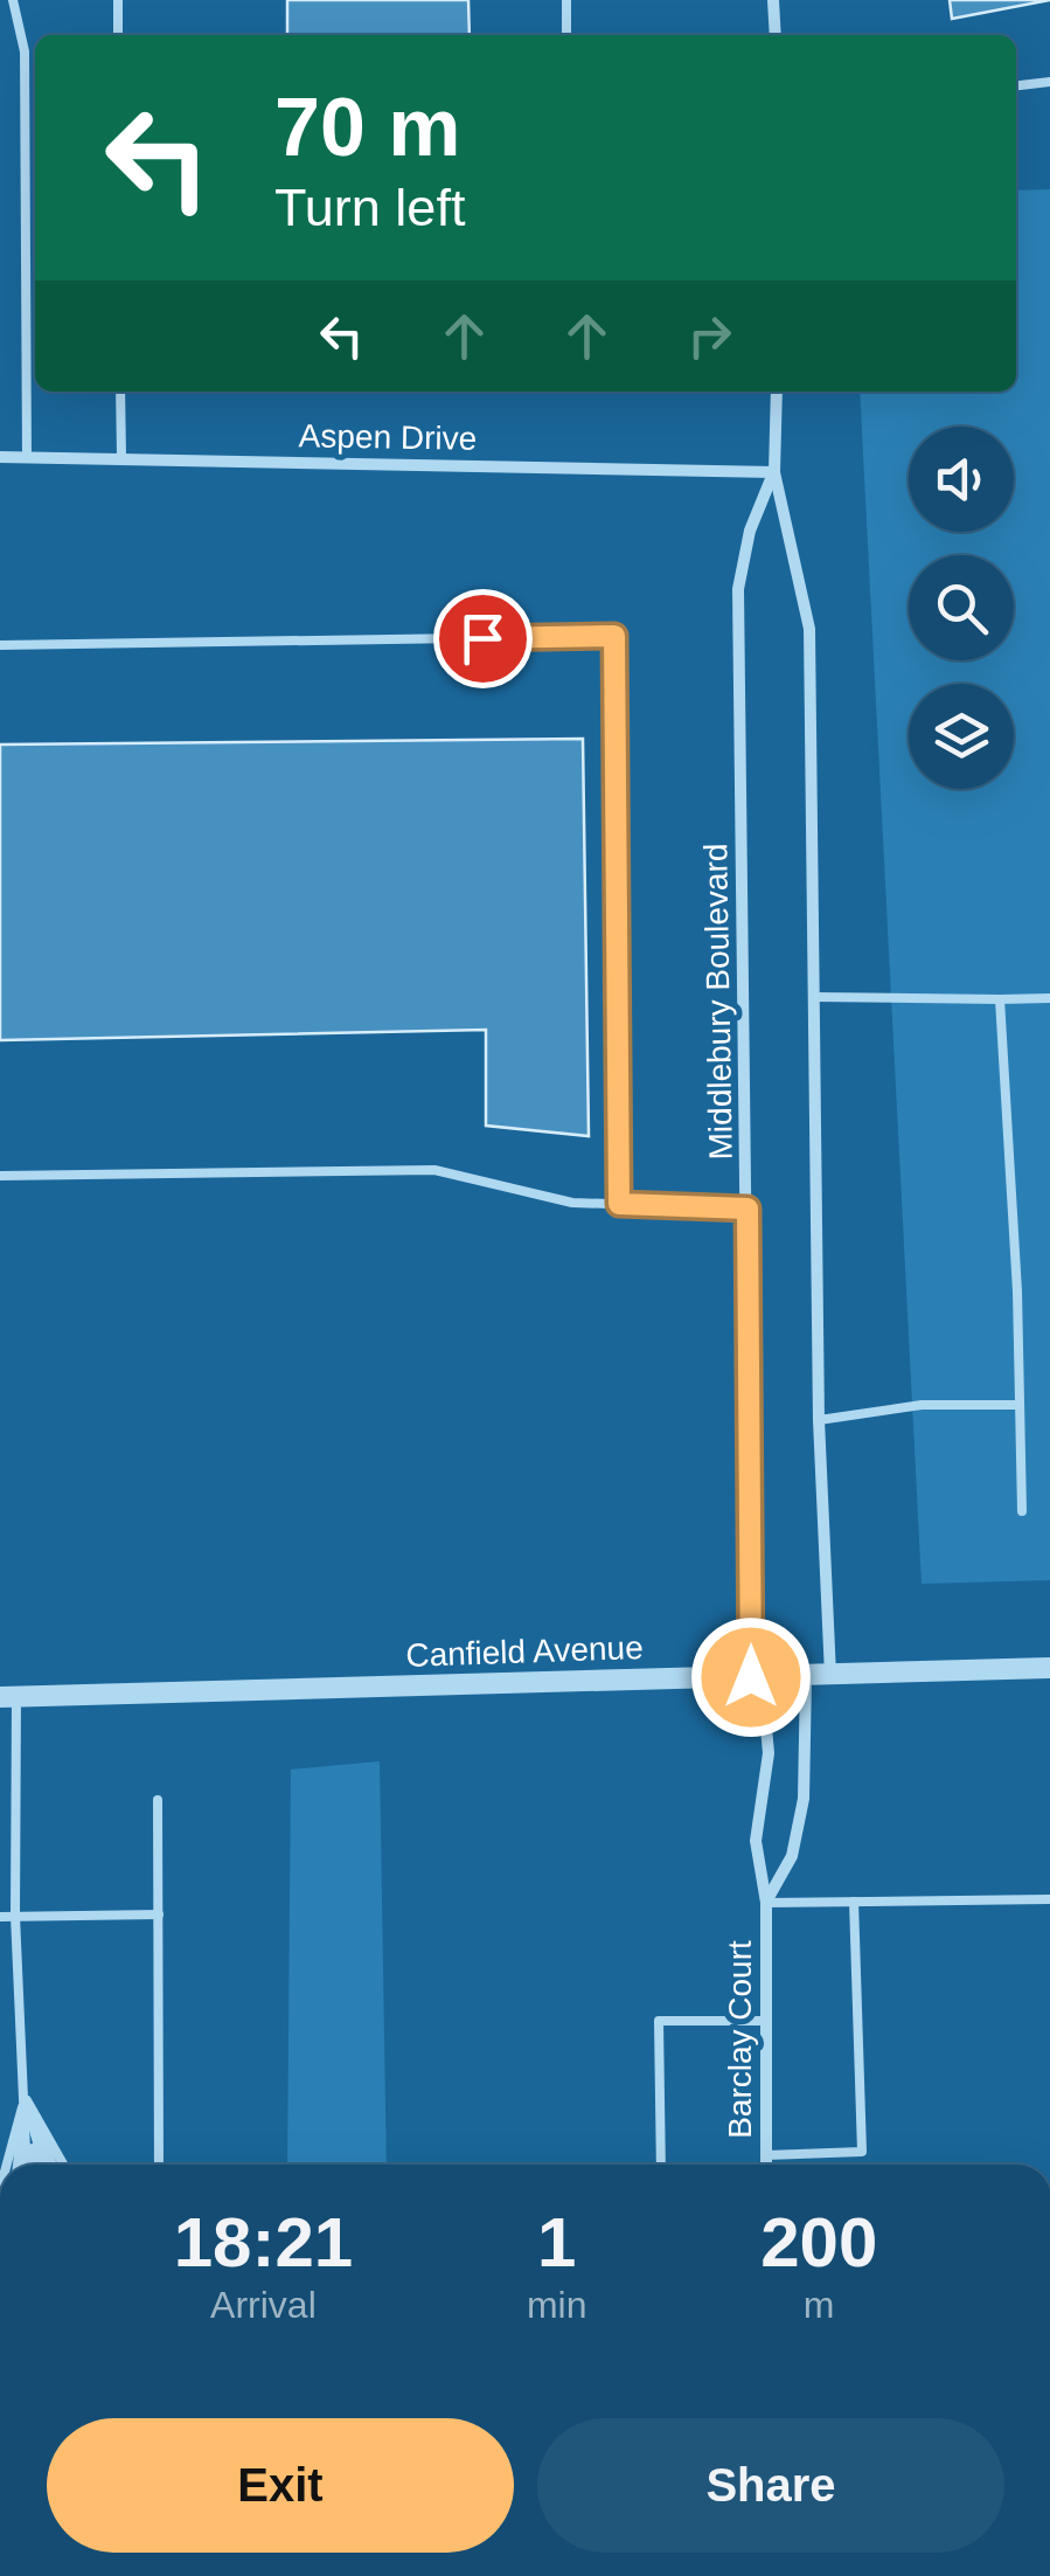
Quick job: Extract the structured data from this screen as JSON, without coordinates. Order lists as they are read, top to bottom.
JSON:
{
  "streets": {
    "street": [
      "Aspen Drive",
      "Middlebury Boulevard",
      "Canfield Avenue",
      "Barclay Court"
    ]
  },
  "crossings": [
    ["Aspen Drive", "Middlebury Boulevard"],
    ["Middlebury Boulevard", "Canfield Avenue"],
    ["Middlebury Boulevard", "Barclay Court"],
    ["Canfield Avenue", "Barclay Court"]
  ],
  "page": {
    "turn": ["70 m", "Turn left"],
    "eta": [
      "18:21",
      "Arrival",
      "1",
      "min",
      "200",
      "m"
    ],
    "buttons": ["Exit", "Share"]
  }
}
